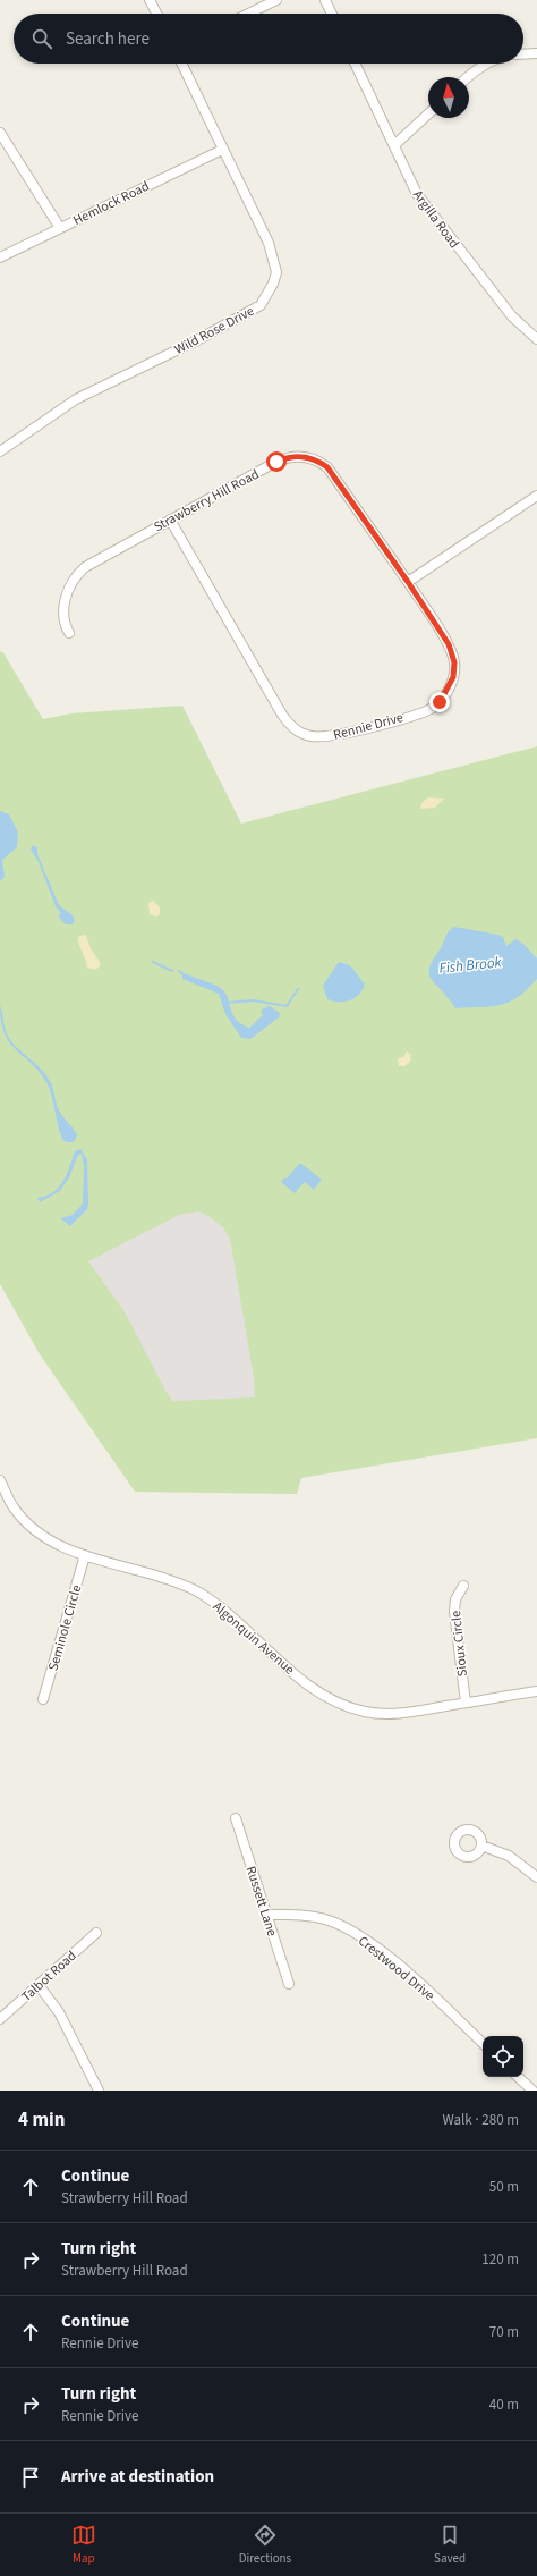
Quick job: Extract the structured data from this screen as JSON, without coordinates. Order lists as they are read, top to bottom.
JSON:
{
  "streets": {
    "street": [
      "Hemlock Road",
      "Argilla Road",
      "Wild Rose Drive",
      "Strawberry Hill Road",
      "Rennie Drive",
      "Seminole Circle",
      "Algonquin Avenue",
      "Sioux Circle",
      "Russett Lane",
      "Crestwood Drive",
      "Talbot Road"
    ]
  },
  "crossings": [
    ["Hemlock Road", "Wild Rose Drive"],
    ["Strawberry Hill Road", "Rennie Drive"],
    ["Seminole Circle", "Algonquin Avenue"],
    ["Algonquin Avenue", "Sioux Circle"],
    ["Russett Lane", "Crestwood Drive"]
  ],
  "water": ["Fish Brook"],
  "north": "top",
  "page": {
    "search": "Search here",
    "heading": ["4 min", "Walk · 280 m"],
    "list": [
      ["Continue", "Strawberry Hill Road", "50 m"],
      ["Turn right", "Strawberry Hill Road", "120 m"],
      ["Continue", "Rennie Drive", "70 m"],
      ["Turn right", "Rennie Drive", "40 m"],
      "Arrive at destination"
    ],
    "nav": ["Map", "Directions", "Saved"]
  }
}
